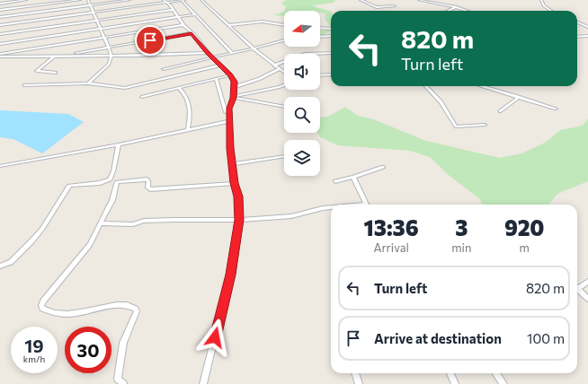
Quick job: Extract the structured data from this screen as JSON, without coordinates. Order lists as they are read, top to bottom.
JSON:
{
  "north": "left",
  "page": {
    "turn": ["820 m", "Turn left"],
    "eta": [
      "13:36",
      "Arrival",
      "3",
      "min",
      "920",
      "m"
    ],
    "list": [
      {
        "name": "Turn left",
        "value": "820 m"
      },
      {
        "name": "Arrive at destination",
        "value": "100 m"
      }
    ],
    "speed": "19 km/h",
    "limit": "30"
  }
}
